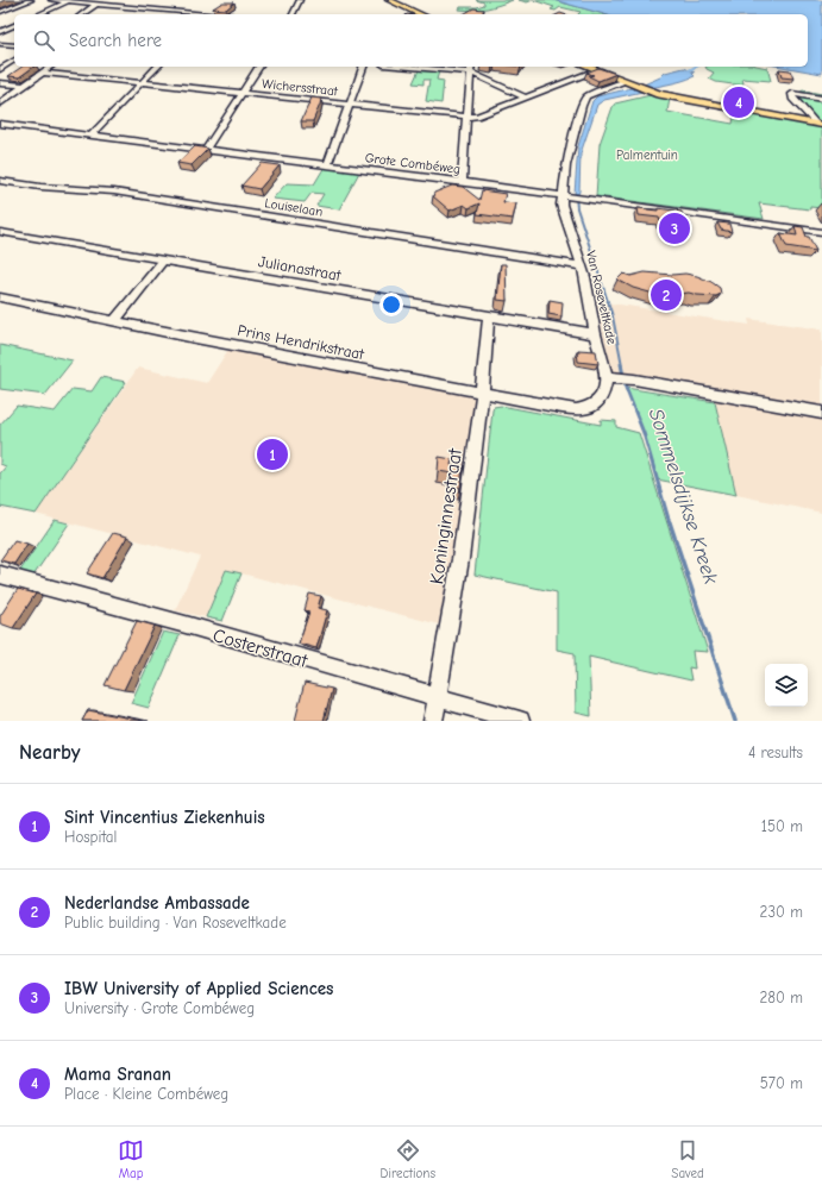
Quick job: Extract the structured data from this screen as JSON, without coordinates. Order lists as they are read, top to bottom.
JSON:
{
  "streets": {
    "street": [
      "Wichersstraat",
      "Grote Combéweg",
      "Louiselaan",
      "Julianastraat",
      "Van Roseveltkade",
      "Prins Hendrikstraat",
      "Koninginnestraat",
      "Costerstraat"
    ]
  },
  "crossings": [
    ["Grote Combéweg", "Van Roseveltkade"],
    ["Louiselaan", "Van Roseveltkade"],
    ["Julianastraat", "Van Roseveltkade"],
    ["Julianastraat", "Koninginnestraat"],
    ["Van Roseveltkade", "Prins Hendrikstraat"],
    ["Prins Hendrikstraat", "Koninginnestraat"],
    ["Koninginnestraat", "Costerstraat"]
  ],
  "water": ["Sommelsdijkse Kreek"],
  "parks": ["Palmentuin"],
  "page": {
    "search": "Search here",
    "pins": [
      "4",
      "3",
      "2",
      "1"
    ],
    "heading": ["Nearby", "4 results"],
    "list": [
      {
        "mark": "1",
        "name": "Sint Vincentius Ziekenhuis",
        "note": "Hospital",
        "value": "150 m"
      },
      {
        "mark": "2",
        "name": "Nederlandse Ambassade",
        "note": "Public building · Van Roseveltkade",
        "value": "230 m"
      },
      {
        "mark": "3",
        "name": "IBW University of Applied Sciences",
        "note": "University · Grote Combéweg",
        "value": "280 m"
      },
      {
        "mark": "4",
        "name": "Mama Sranan",
        "note": "Place · Kleine Combéweg",
        "value": "570 m"
      }
    ],
    "nav": ["Map", "Directions", "Saved"]
  }
}
